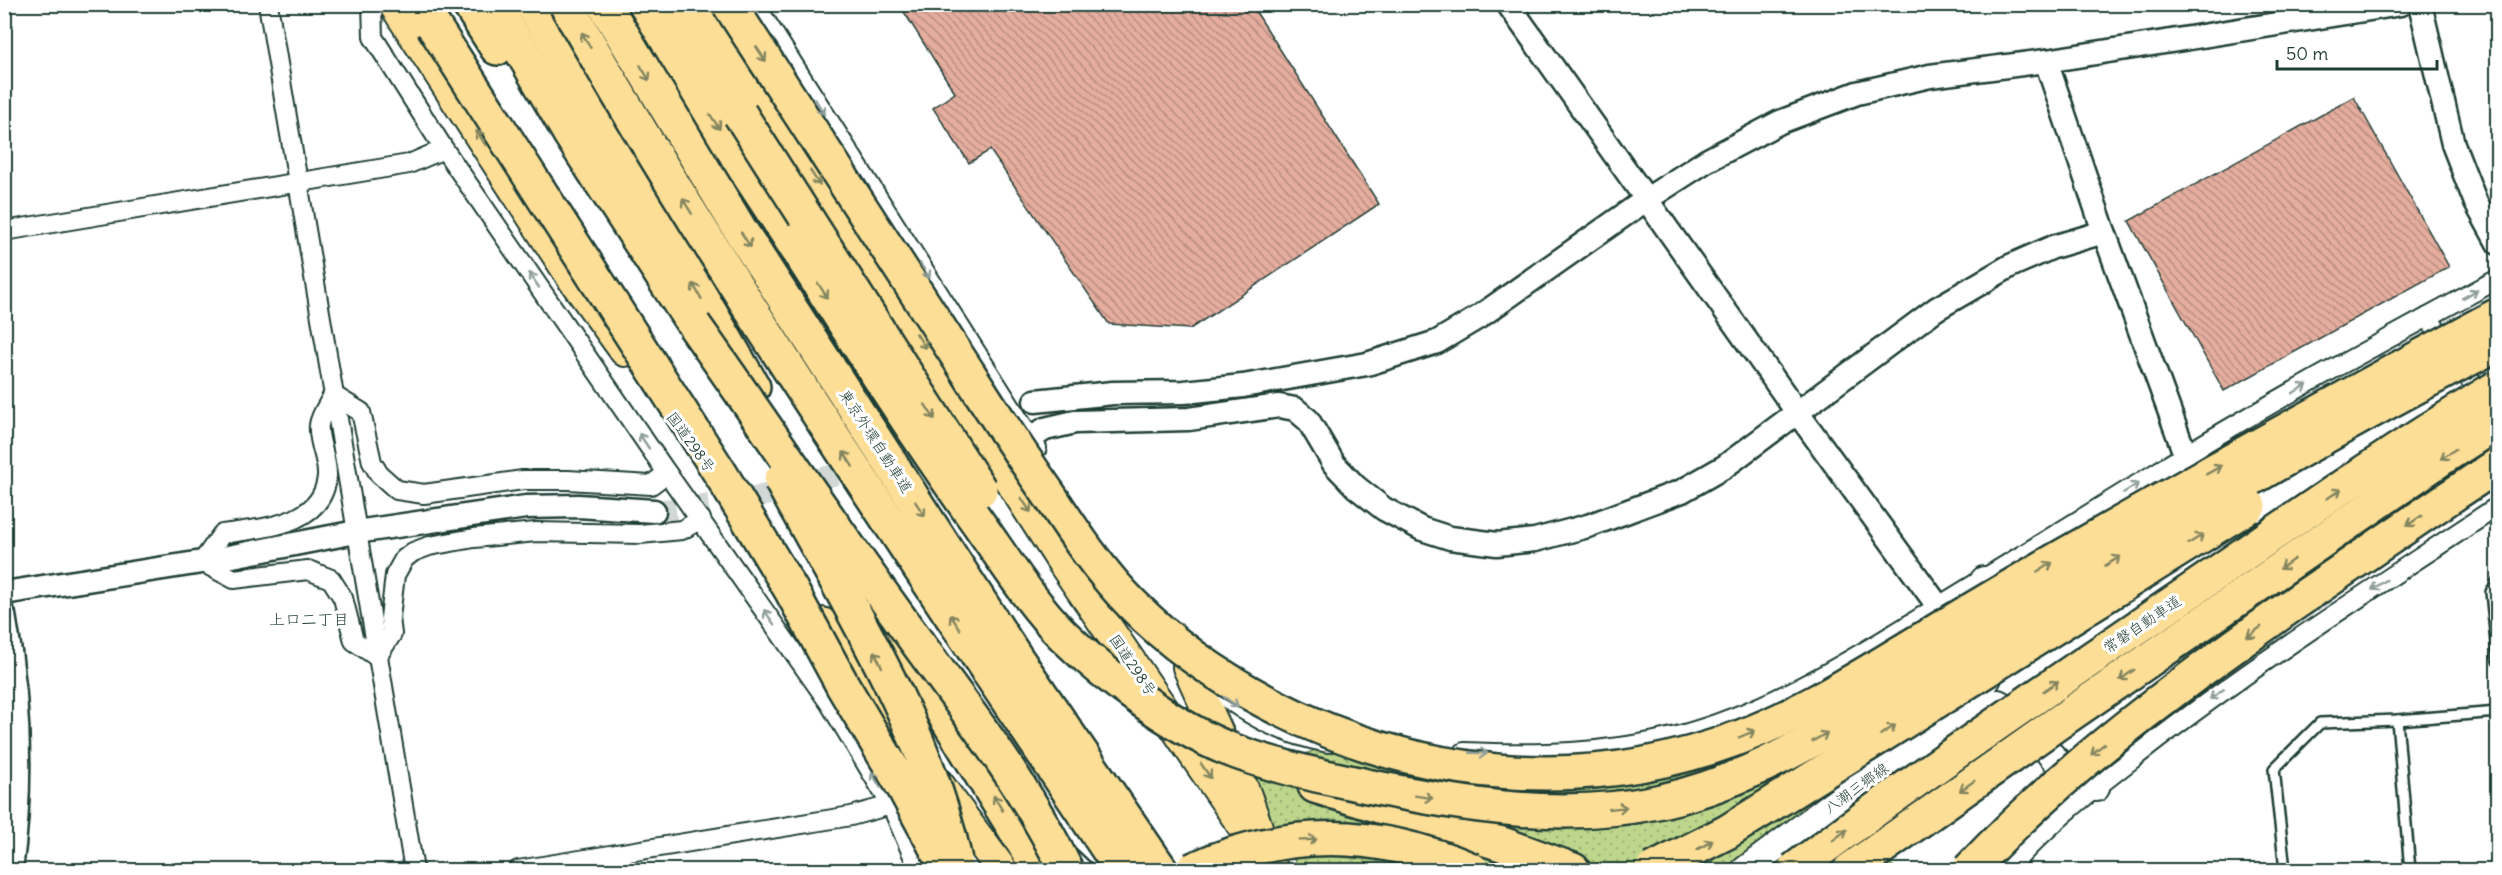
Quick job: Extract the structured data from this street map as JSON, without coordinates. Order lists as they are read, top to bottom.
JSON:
{
  "streets": {
    "highway": ["東京外環自動車道", "国道298号", "常磐自動車道"],
    "main road": ["八潮三郷線"]
  },
  "districts": ["上口二丁目"],
  "scale_bar": "50 m"
}
